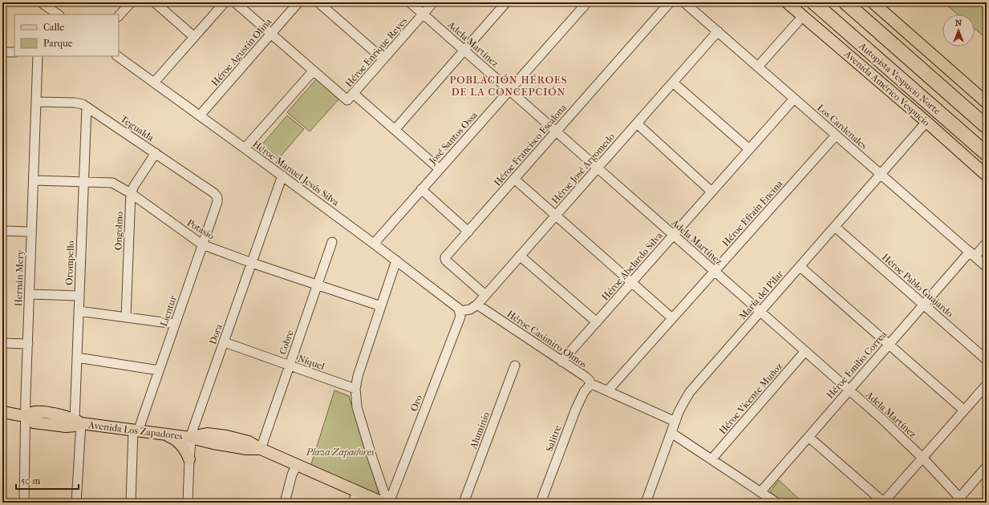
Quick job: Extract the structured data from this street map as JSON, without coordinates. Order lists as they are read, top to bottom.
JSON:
{
  "streets": {
    "highway": ["Autopista Vespucio Norte"],
    "main road": ["Avenida Américo Vespucio", "Avenida Los Zapadores"],
    "street": [
      "Adela Martínez",
      "Héroe Agustín Olina",
      "Héroe Enrique Reyes",
      "Los Cardenales",
      "Tegualda",
      "José Santos Ossa",
      "Héroe Francisco Escalona",
      "Héroe José Argomedo",
      "Héroe Manuel Jesús Silva",
      "Héroe Efraín Encina",
      "Potasio",
      "Ongolmo",
      "Orompello",
      "Héroe Abelardo Silva",
      "Hernán Mery",
      "Héroe Pablo Guajardo",
      "María del Pilar",
      "Lientur",
      "Dora",
      "Héroe Casimiro Olmos",
      "Cobre",
      "Níquel",
      "Héroe Emilio Correa",
      "Héroe Vicente Muñoz",
      "Oro",
      "Aluminio",
      "Salitre"
    ]
  },
  "crossings": [
    ["Adela Martínez", "Héroe Enrique Reyes"],
    ["Adela Martínez", "José Santos Ossa"],
    ["Adela Martínez", "Héroe Francisco Escalona"],
    ["Adela Martínez", "Héroe José Argomedo"],
    ["Adela Martínez", "Héroe Efraín Encina"],
    ["Adela Martínez", "Héroe Abelardo Silva"],
    ["Adela Martínez", "María del Pilar"],
    ["Adela Martínez", "Héroe Emilio Correa"],
    ["Adela Martínez", "Héroe Vicente Muñoz"],
    ["Héroe Agustín Olina", "Héroe Manuel Jesús Silva"],
    ["Avenida Américo Vespucio", "María del Pilar"],
    ["Los Cardenales", "Héroe José Argomedo"],
    ["Los Cardenales", "Héroe Efraín Encina"],
    ["Los Cardenales", "Héroe Abelardo Silva"],
    ["Los Cardenales", "María del Pilar"],
    ["Los Cardenales", "Héroe Emilio Correa"],
    ["Tegualda", "Ongolmo"],
    ["Tegualda", "Orompello"],
    ["Tegualda", "Hernán Mery"],
    ["Tegualda", "Lientur"],
    ["José Santos Ossa", "Héroe Manuel Jesús Silva"],
    ["Héroe Francisco Escalona", "Héroe José Argomedo"],
    ["Héroe José Argomedo", "Héroe Manuel Jesús Silva"],
    ["Héroe José Argomedo", "Héroe Casimiro Olmos"],
    ["Héroe José Argomedo", "Oro"],
    ["Héroe Manuel Jesús Silva", "Dora"],
    ["Héroe Manuel Jesús Silva", "Oro"],
    ["Héroe Efraín Encina", "Héroe Casimiro Olmos"],
    ["Potasio", "Ongolmo"],
    ["Potasio", "Orompello"],
    ["Potasio", "Hernán Mery"],
    ["Potasio", "Lientur"],
    ["Potasio", "Dora"],
    ["Potasio", "Cobre"],
    ["Orompello", "Avenida Los Zapadores"],
    ["Héroe Abelardo Silva", "Héroe Casimiro Olmos"],
    ["Hernán Mery", "Avenida Los Zapadores"],
    ["Héroe Pablo Guajardo", "María del Pilar"],
    ["Héroe Pablo Guajardo", "Héroe Emilio Correa"],
    ["María del Pilar", "Héroe Casimiro Olmos"],
    ["Lientur", "Avenida Los Zapadores"],
    ["Dora", "Níquel"],
    ["Dora", "Avenida Los Zapadores"],
    ["Héroe Casimiro Olmos", "Salitre"],
    ["Cobre", "Níquel"],
    ["Cobre", "Avenida Los Zapadores"]
  ],
  "districts": ["POBLACIÓN HÉROES DE LA CONCEPCIÓN"],
  "parks": ["Plaza Zapadores"],
  "legend": ["Calle", "Parque"],
  "scale_bar": "50 m",
  "north": "top"
}
